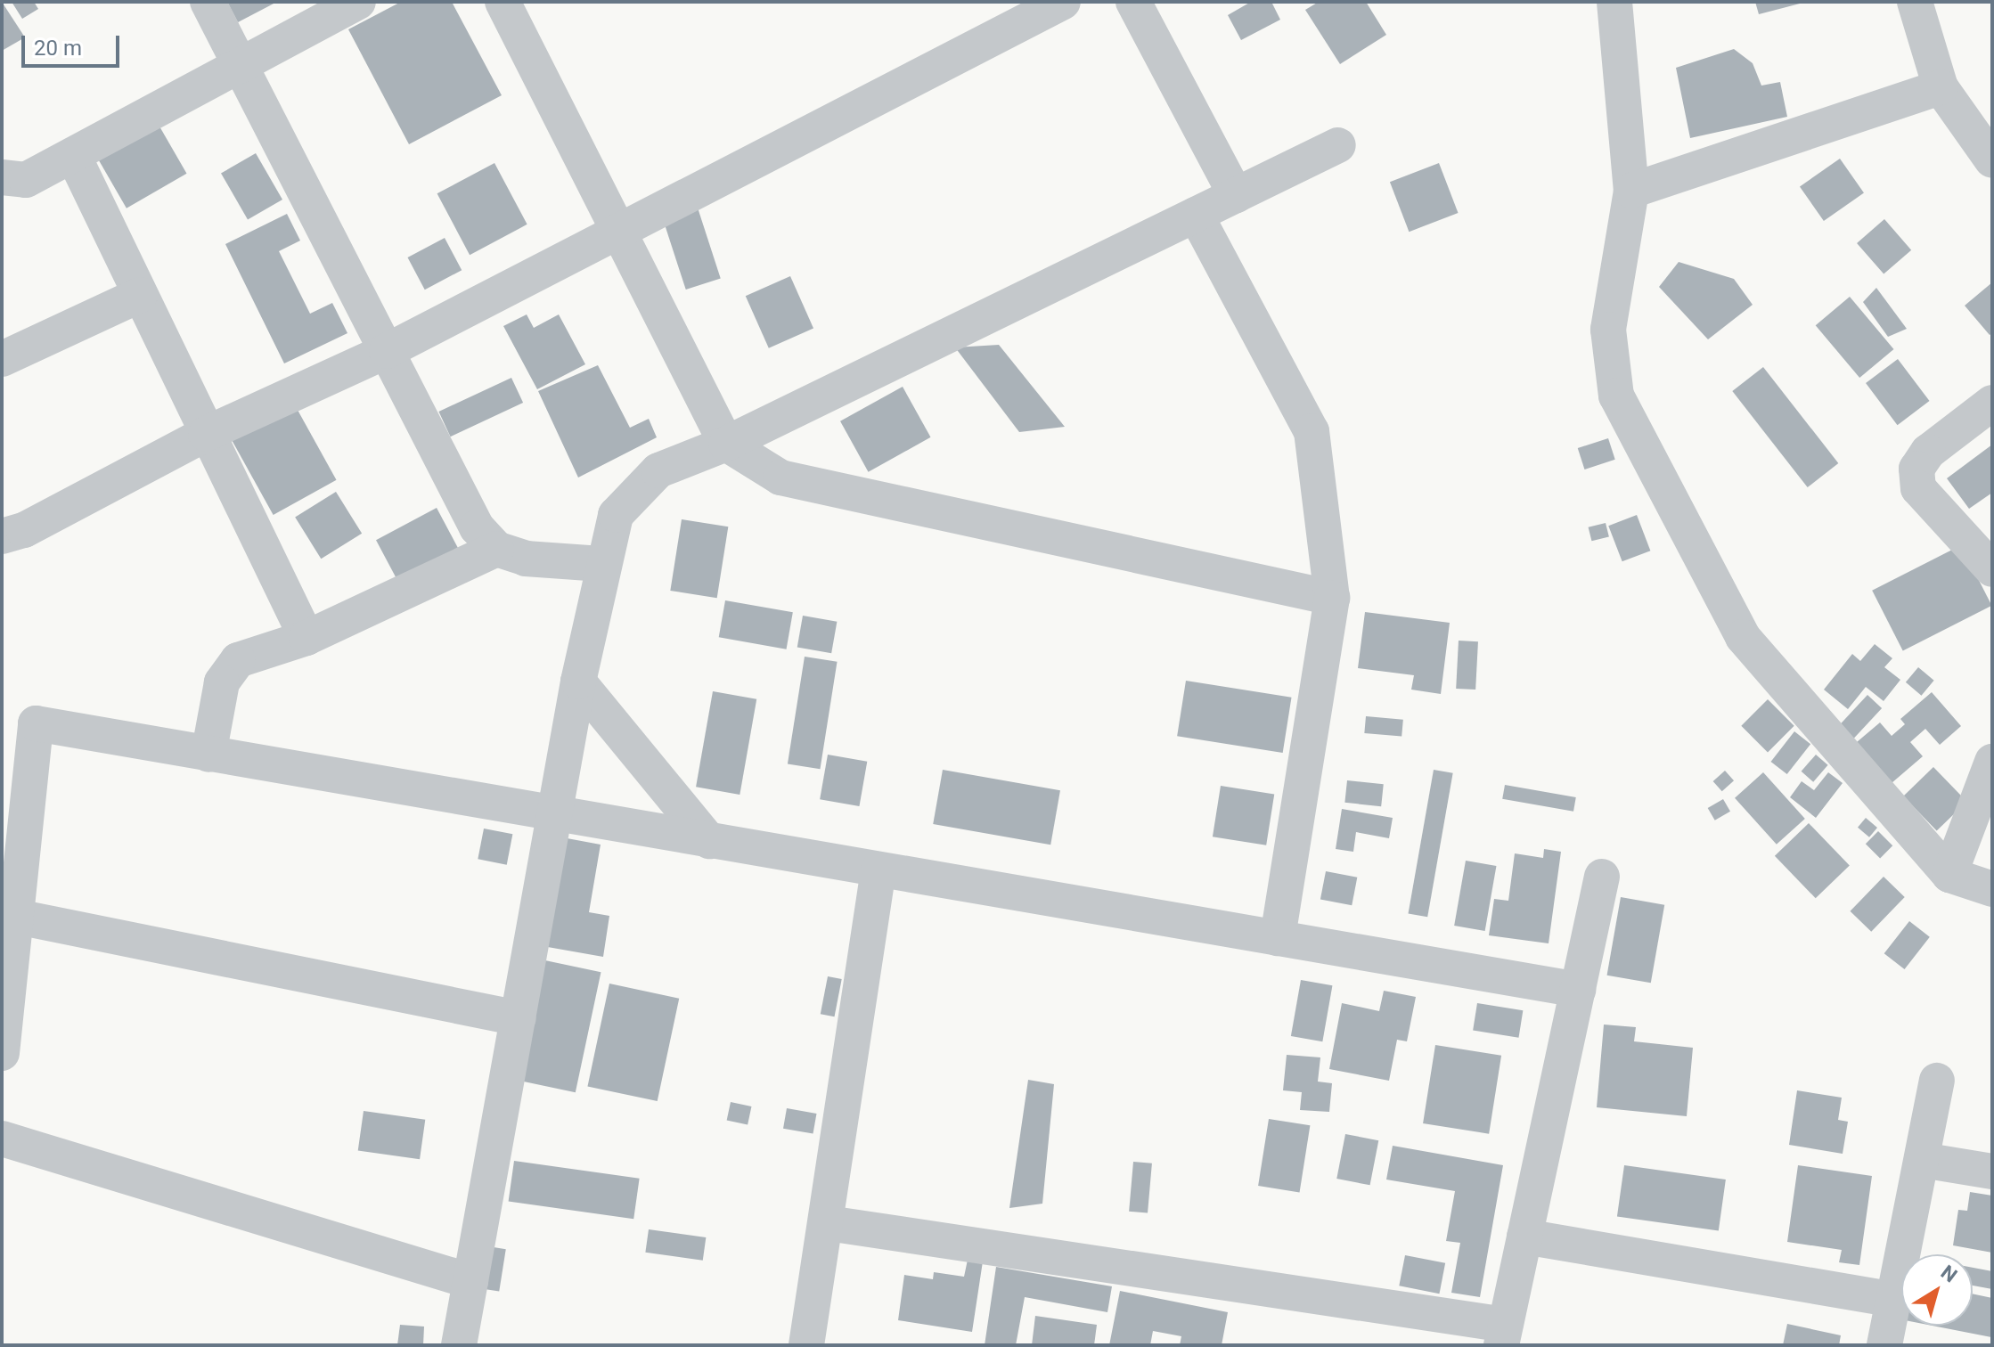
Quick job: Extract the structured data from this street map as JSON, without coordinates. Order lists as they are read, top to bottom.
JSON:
{
  "scale_bar": "20 m",
  "north": "top right"
}
